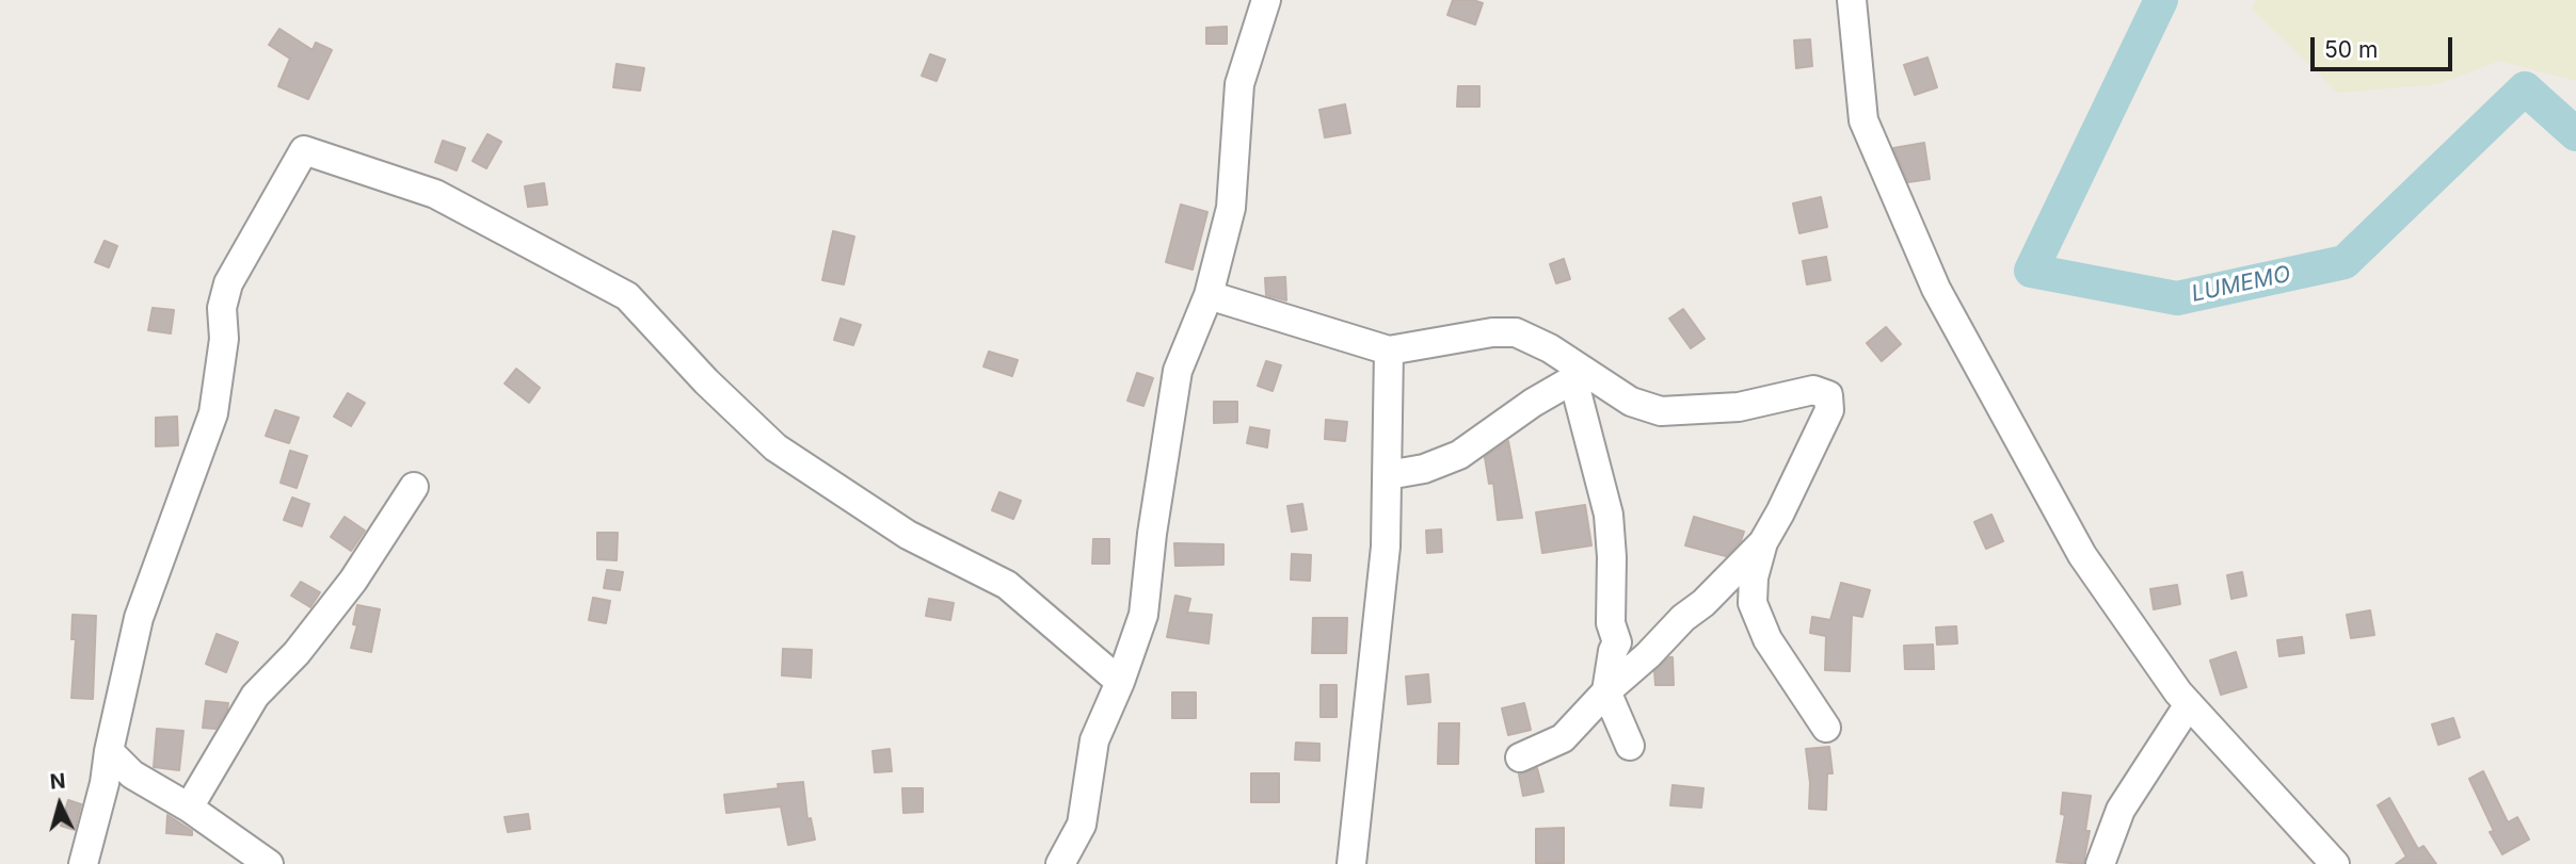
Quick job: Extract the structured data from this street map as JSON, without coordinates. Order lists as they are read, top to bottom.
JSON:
{
  "water": ["LUMEMO"],
  "scale_bar": "50 m",
  "north": "top"
}
